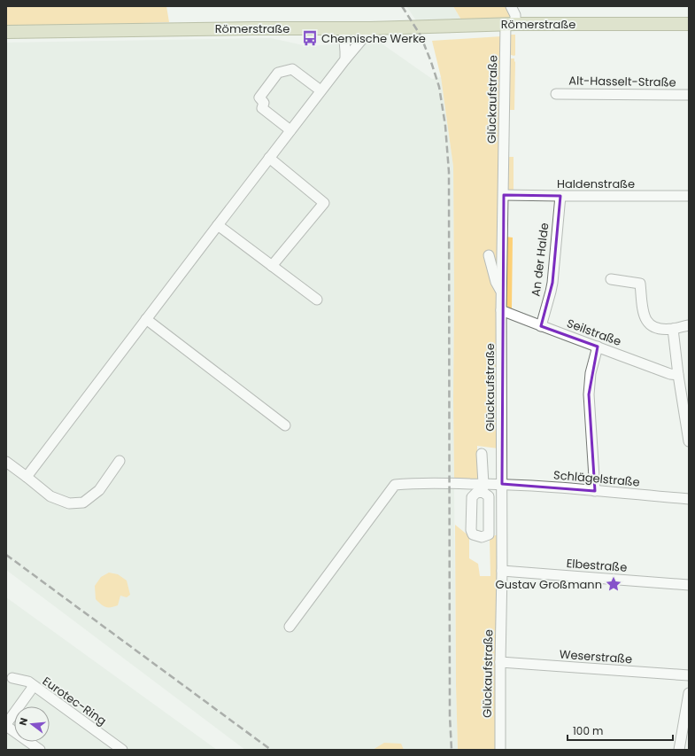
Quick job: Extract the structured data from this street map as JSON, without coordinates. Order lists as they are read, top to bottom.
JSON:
{
  "streets": {
    "main road": ["Römerstraße"],
    "street": [
      "Alt-Hasselt-Straße",
      "Glückaufstraße",
      "Haldenstraße",
      "An der Halde",
      "Seilstraße",
      "Schlägelstraße",
      "Elbestraße",
      "Weserstraße",
      "Eurotec-Ring"
    ]
  },
  "crossings": [
    ["Römerstraße", "Glückaufstraße"],
    ["Glückaufstraße", "Haldenstraße"],
    ["Glückaufstraße", "Seilstraße"],
    ["Glückaufstraße", "Schlägelstraße"],
    ["Glückaufstraße", "Elbestraße"],
    ["Glückaufstraße", "Weserstraße"],
    ["Haldenstraße", "An der Halde"],
    ["An der Halde", "Seilstraße"]
  ],
  "places": {
    "bus stop": ["Chemische Werke"],
    "place": ["Gustav Großmann"]
  },
  "scale_bar": "100 m",
  "north": "left"
}
